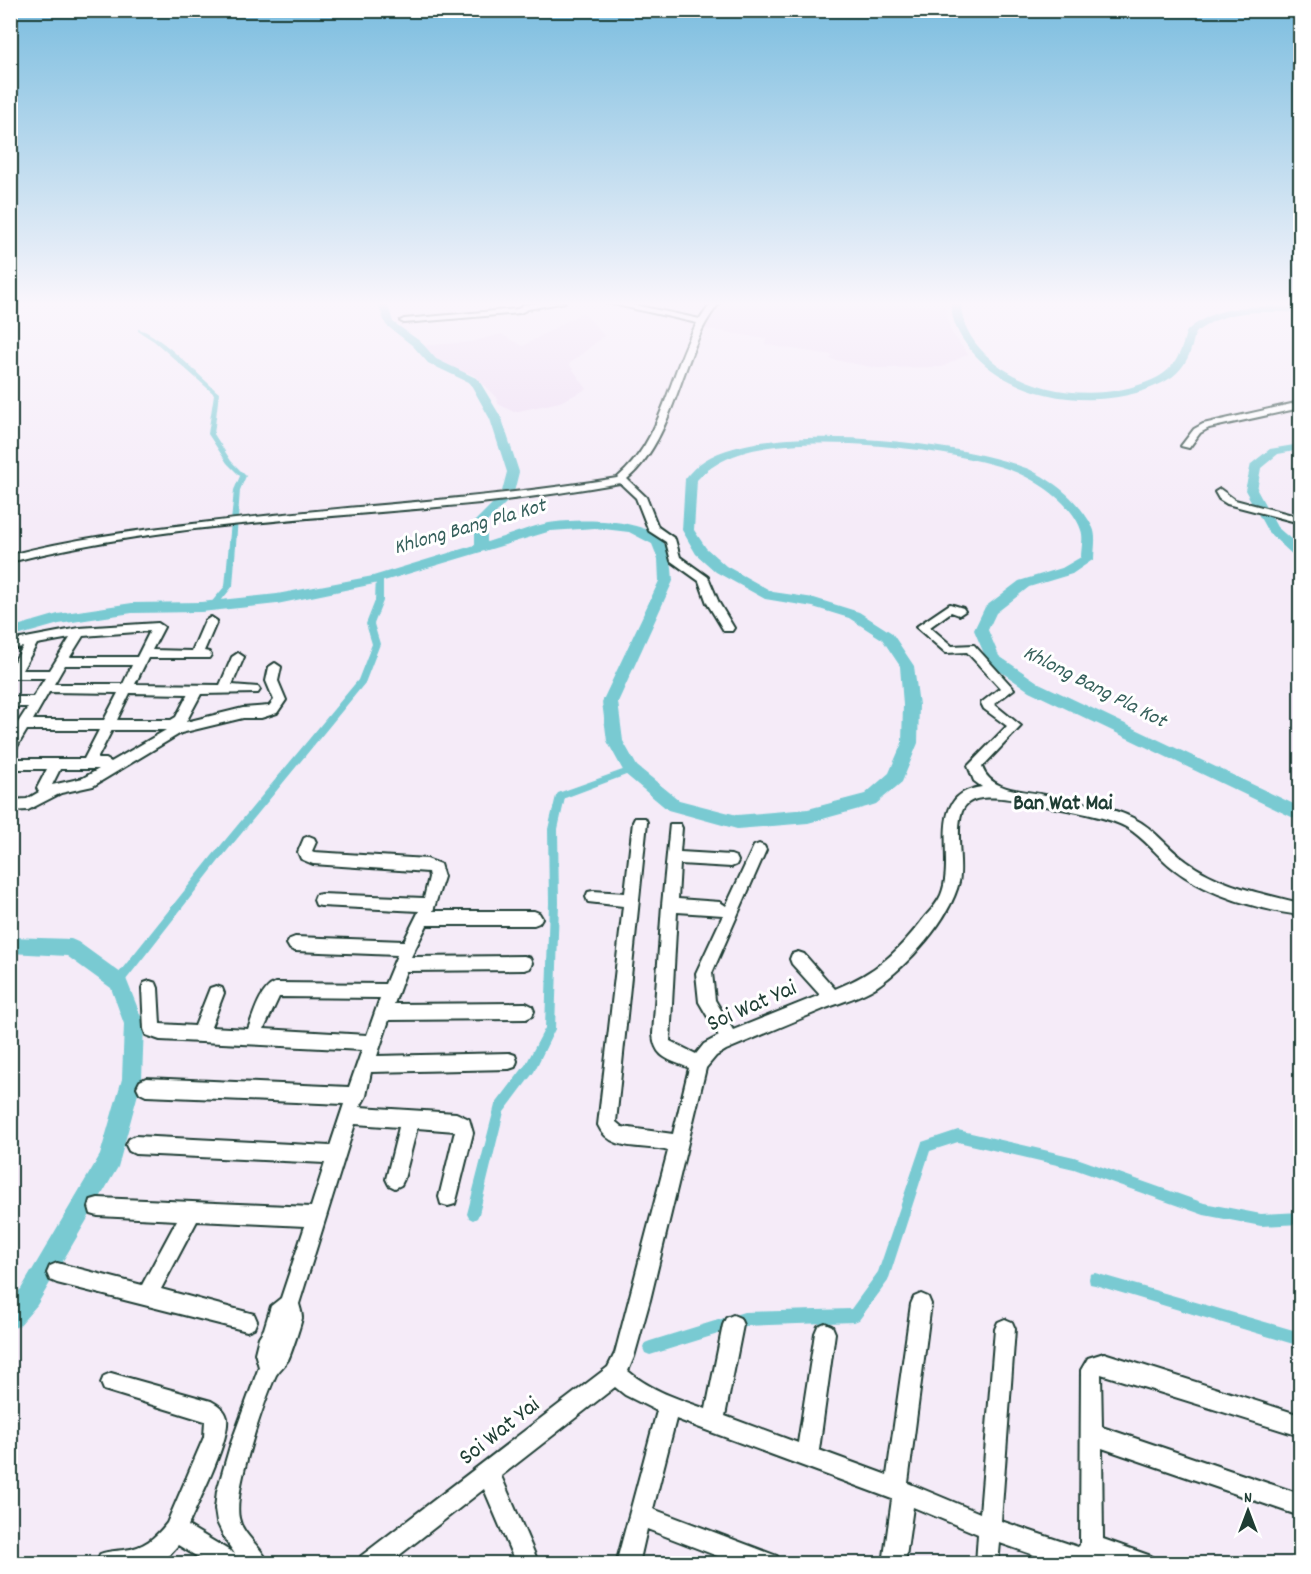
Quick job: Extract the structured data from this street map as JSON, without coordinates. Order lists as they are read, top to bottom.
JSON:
{
  "streets": {
    "street": ["Soi Wat Yai"]
  },
  "districts": ["Ban Wat Mai"],
  "water": ["Khlong Bang Pla Kot"],
  "north": "top"
}
